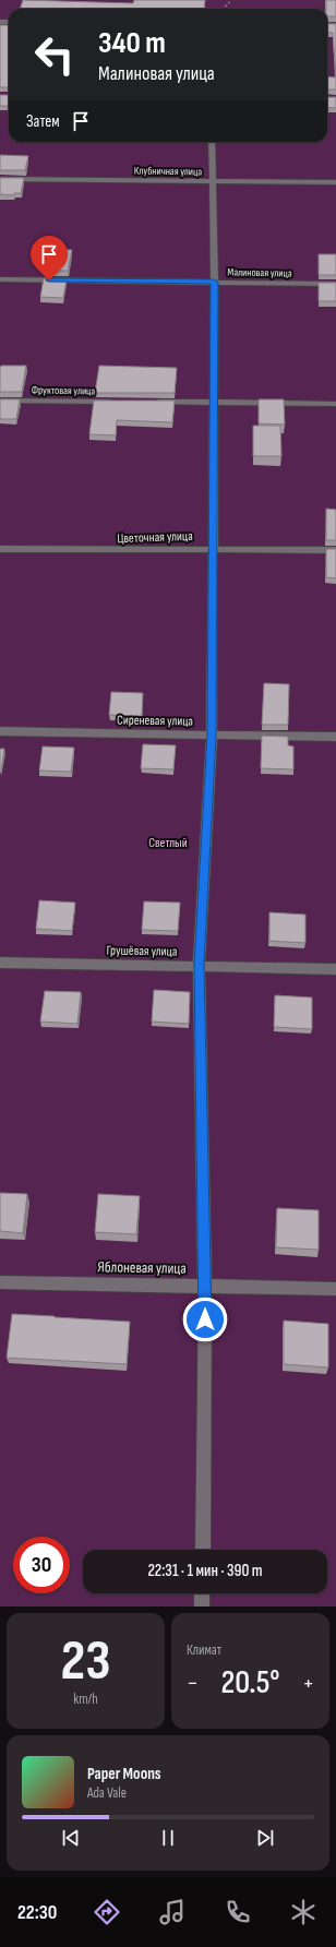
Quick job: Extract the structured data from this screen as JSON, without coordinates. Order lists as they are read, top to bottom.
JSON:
{
  "streets": {
    "street": [
      "Клубничная улица",
      "Малиновая улица",
      "Фруктовая улица",
      "Цветочная улица",
      "Сиреневая улица",
      "Грушёвая улица",
      "Яблоневая улица"
    ]
  },
  "parks": ["Светлый"],
  "page": {
    "turn": ["340 m", "Малиновая улица"],
    "then": "Затем",
    "limit": "30",
    "trip": "22:31 · 1 мин · 390 m",
    "tile": [
      ["23", "km/h"],
      "Климат"
    ],
    "heat": ["−", "20.5°", "+"],
    "song": ["Paper Moons", "Ada Vale"],
    "tabs": "22:30"
  }
}
